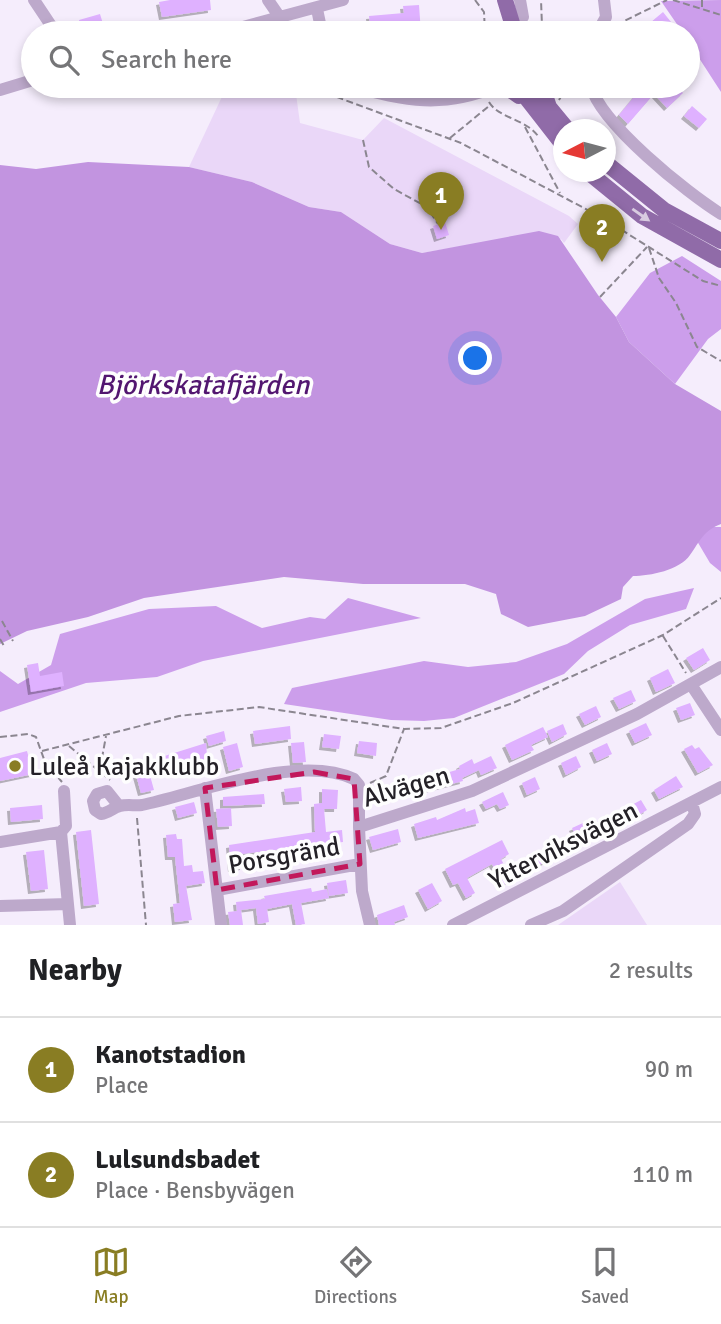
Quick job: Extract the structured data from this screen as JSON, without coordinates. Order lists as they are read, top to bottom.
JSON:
{
  "streets": {
    "street": ["Alvägen", "Ytterviksvägen", "Porsgränd"]
  },
  "water": ["Björkskatafjärden"],
  "places": ["Luleå Kajakklubb"],
  "north": "left",
  "page": {
    "search": "Search here",
    "pins": ["1", "2"],
    "heading": ["Nearby", "2 results"],
    "list": [
      {
        "mark": "1",
        "name": "Kanotstadion",
        "note": "Place",
        "value": "90 m"
      },
      {
        "mark": "2",
        "name": "Lulsundsbadet",
        "note": "Place · Bensbyvägen",
        "value": "110 m"
      }
    ],
    "nav": ["Map", "Directions", "Saved"]
  }
}
